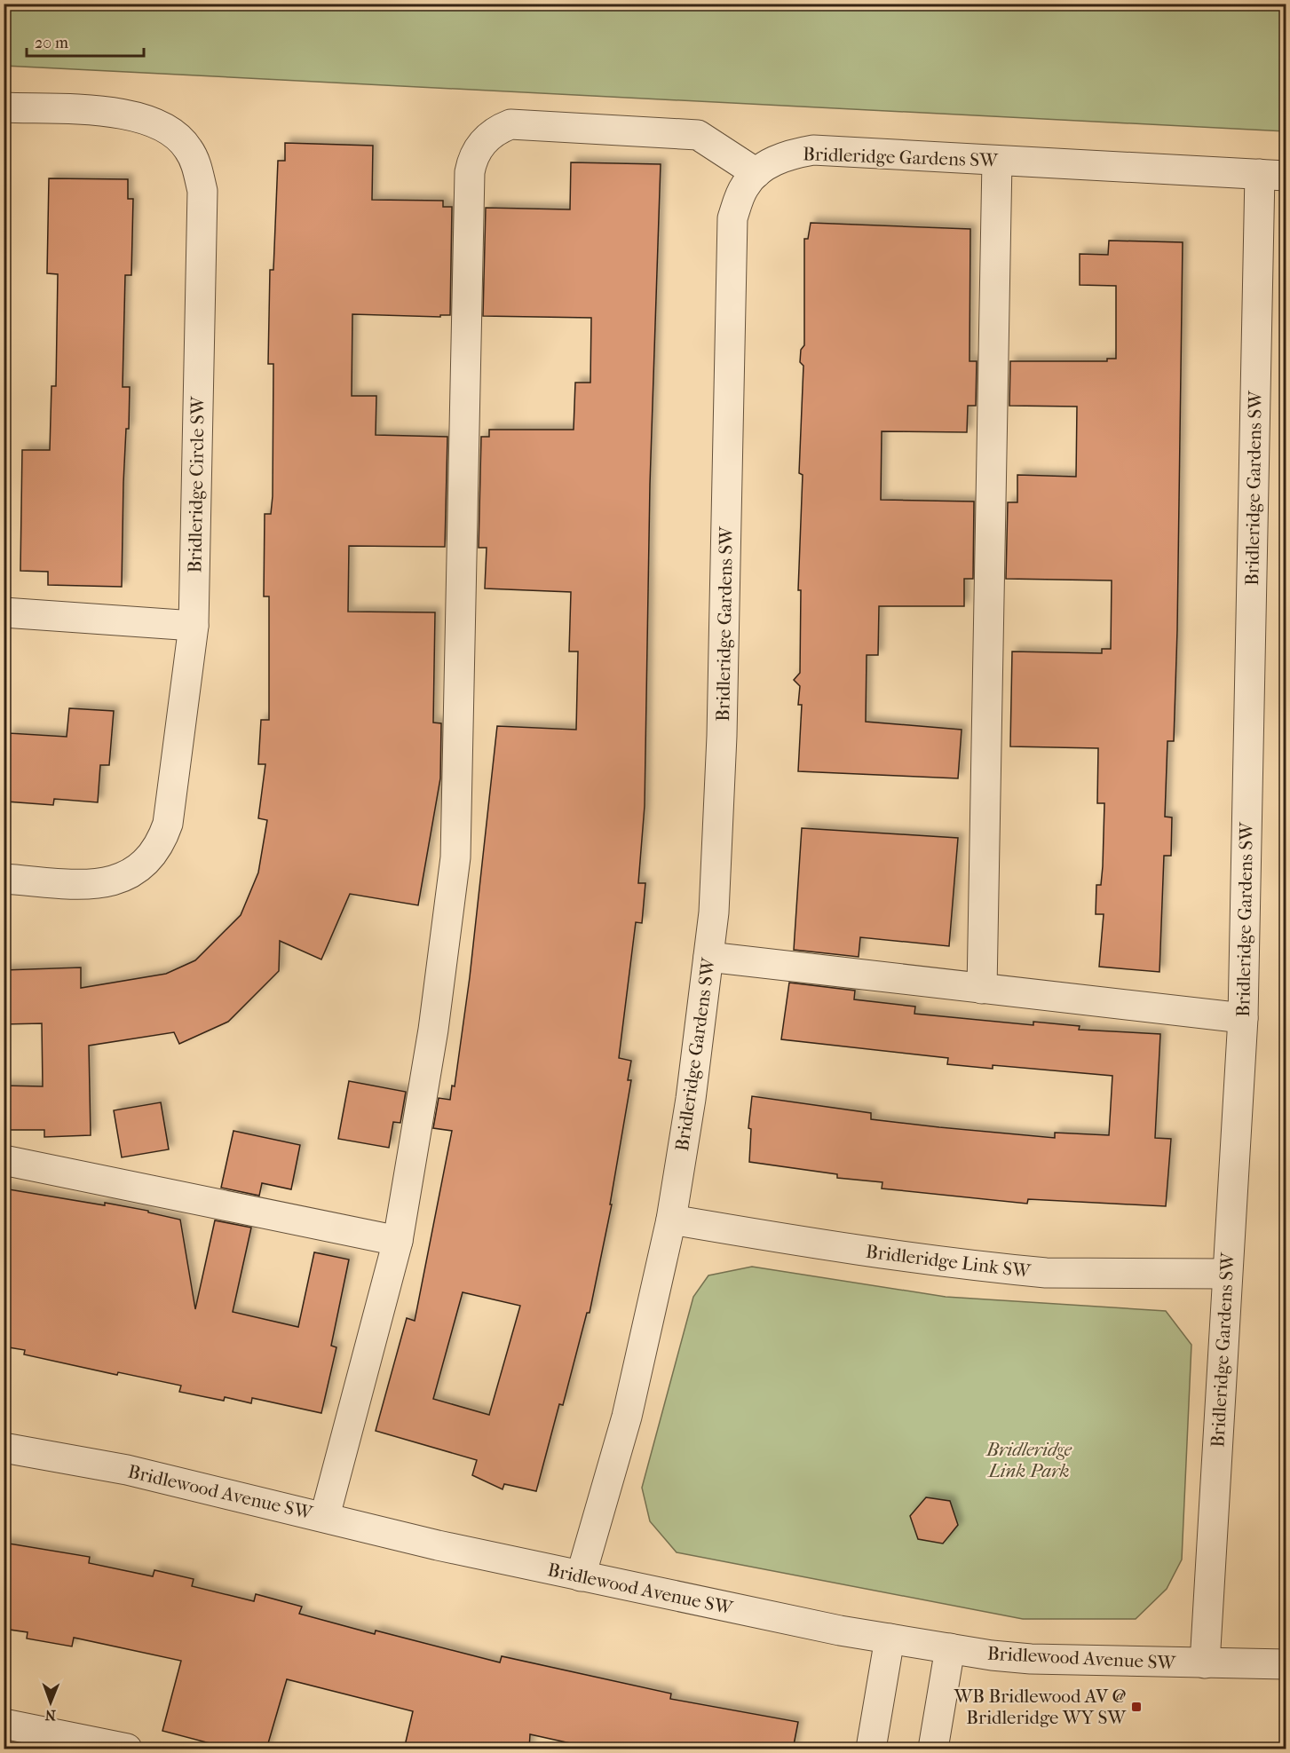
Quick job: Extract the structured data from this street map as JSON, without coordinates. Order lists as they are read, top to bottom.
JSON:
{
  "streets": {
    "street": [
      "Bridleridge Gardens SW",
      "Bridleridge Circle SW",
      "Bridleridge Link SW",
      "Bridlewood Avenue SW"
    ]
  },
  "crossings": [
    ["Bridleridge Gardens SW", "Bridleridge Link SW"],
    ["Bridleridge Gardens SW", "Bridlewood Avenue SW"]
  ],
  "parks": ["Bridleridge Link Park"],
  "places": {
    "transit": ["WB Bridlewood AV @ Bridleridge WY SW"]
  },
  "scale_bar": "20 m",
  "north": "bottom"
}
